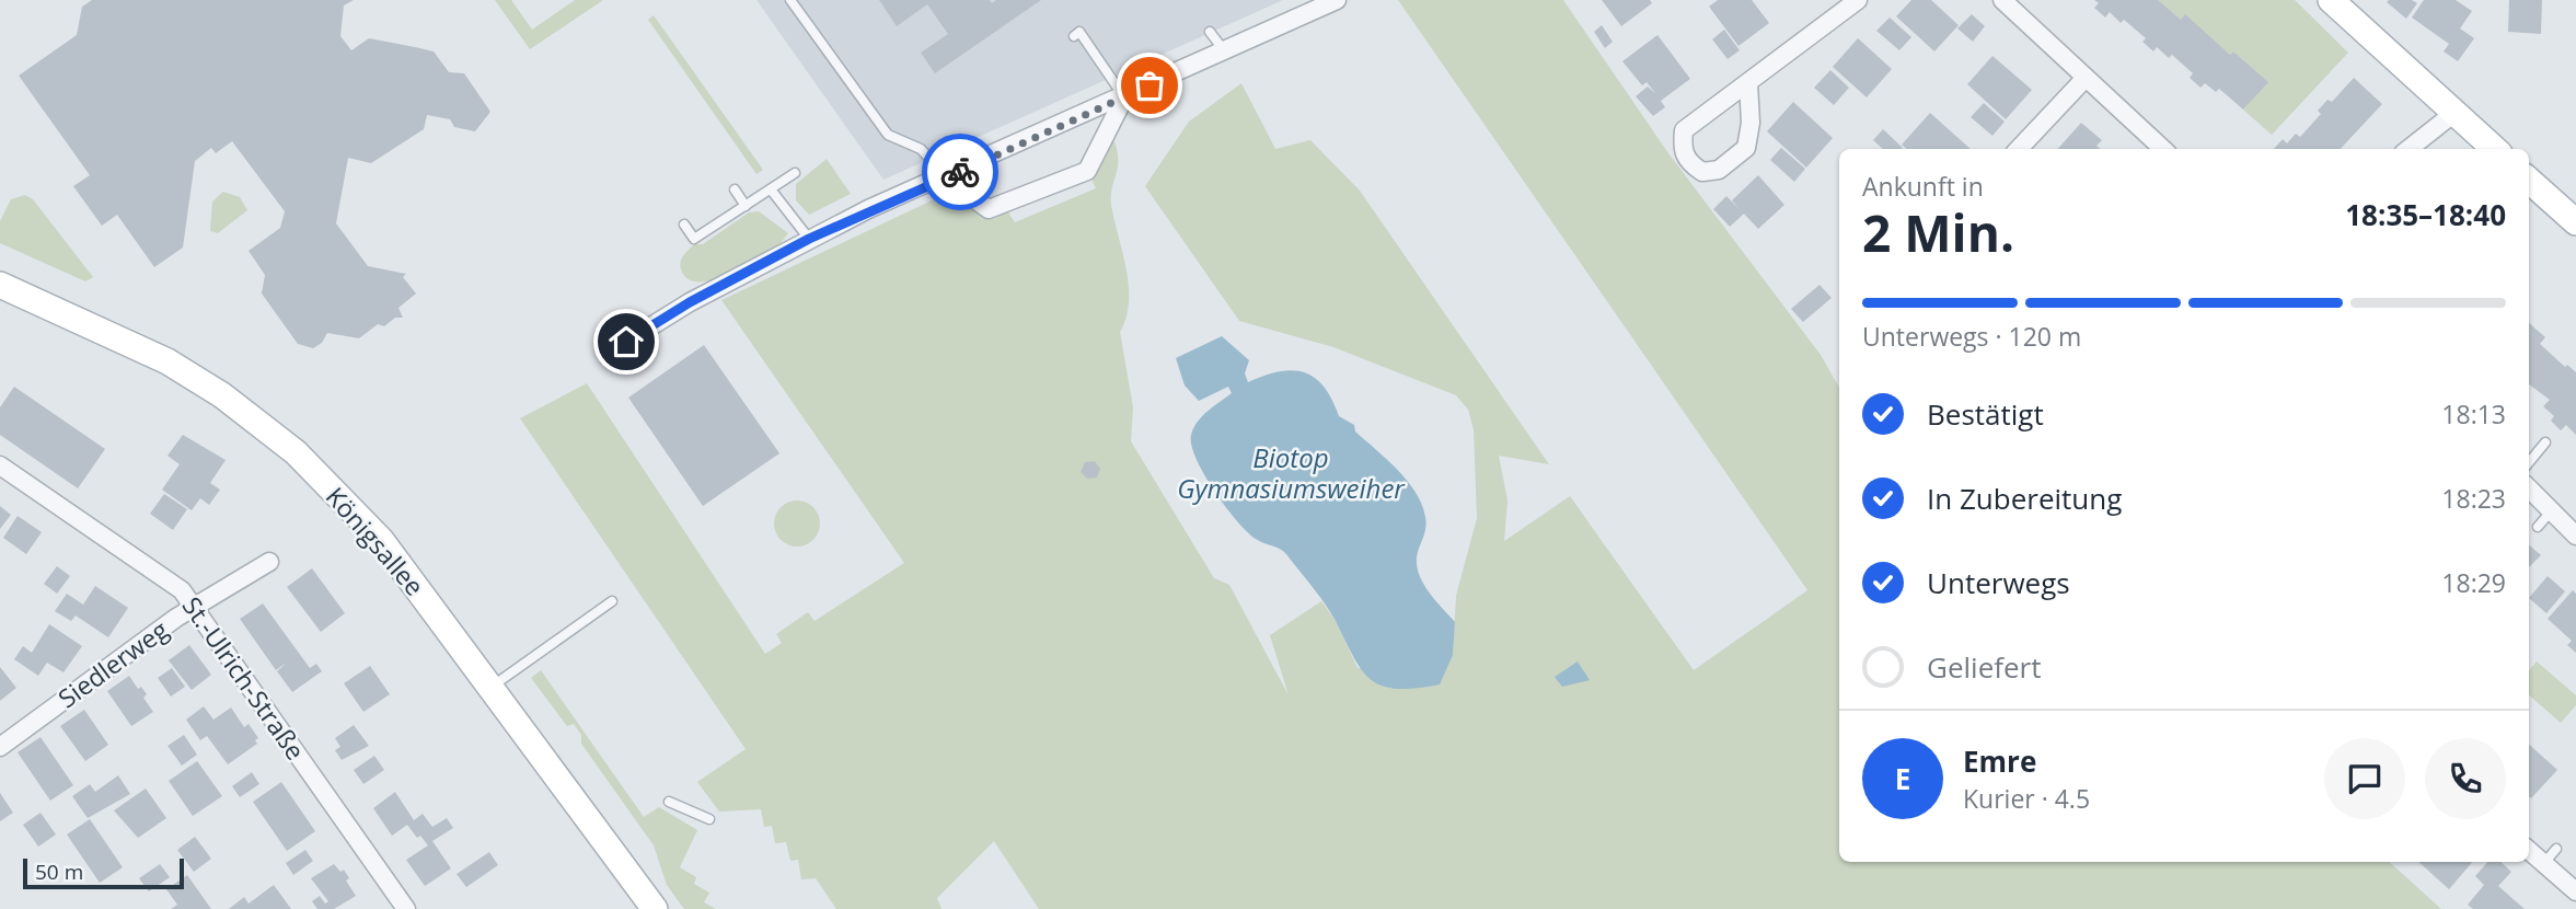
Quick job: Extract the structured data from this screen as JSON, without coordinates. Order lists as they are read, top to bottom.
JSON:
{
  "streets": {
    "street": ["Königsallee", "Siedlerweg", "St.-Ulrich-Straße"]
  },
  "crossings": [
    ["Siedlerweg", "St.-Ulrich-Straße"]
  ],
  "water": ["Biotop Gymnasiumsweiher"],
  "scale_bar": "50 m",
  "page": {
    "heading": ["2 Min.", "Ankunft in", "18:35–18:40"],
    "panel": ["Emre", "Kurier · 4.5"],
    "bar": "Unterwegs · 120 m",
    "list": [
      ["Bestätigt", "18:13"],
      ["In Zubereitung", "18:23"],
      ["Unterwegs", "18:29"],
      "Geliefert"
    ],
    "round": "E",
    "scale": "50 m"
  }
}
